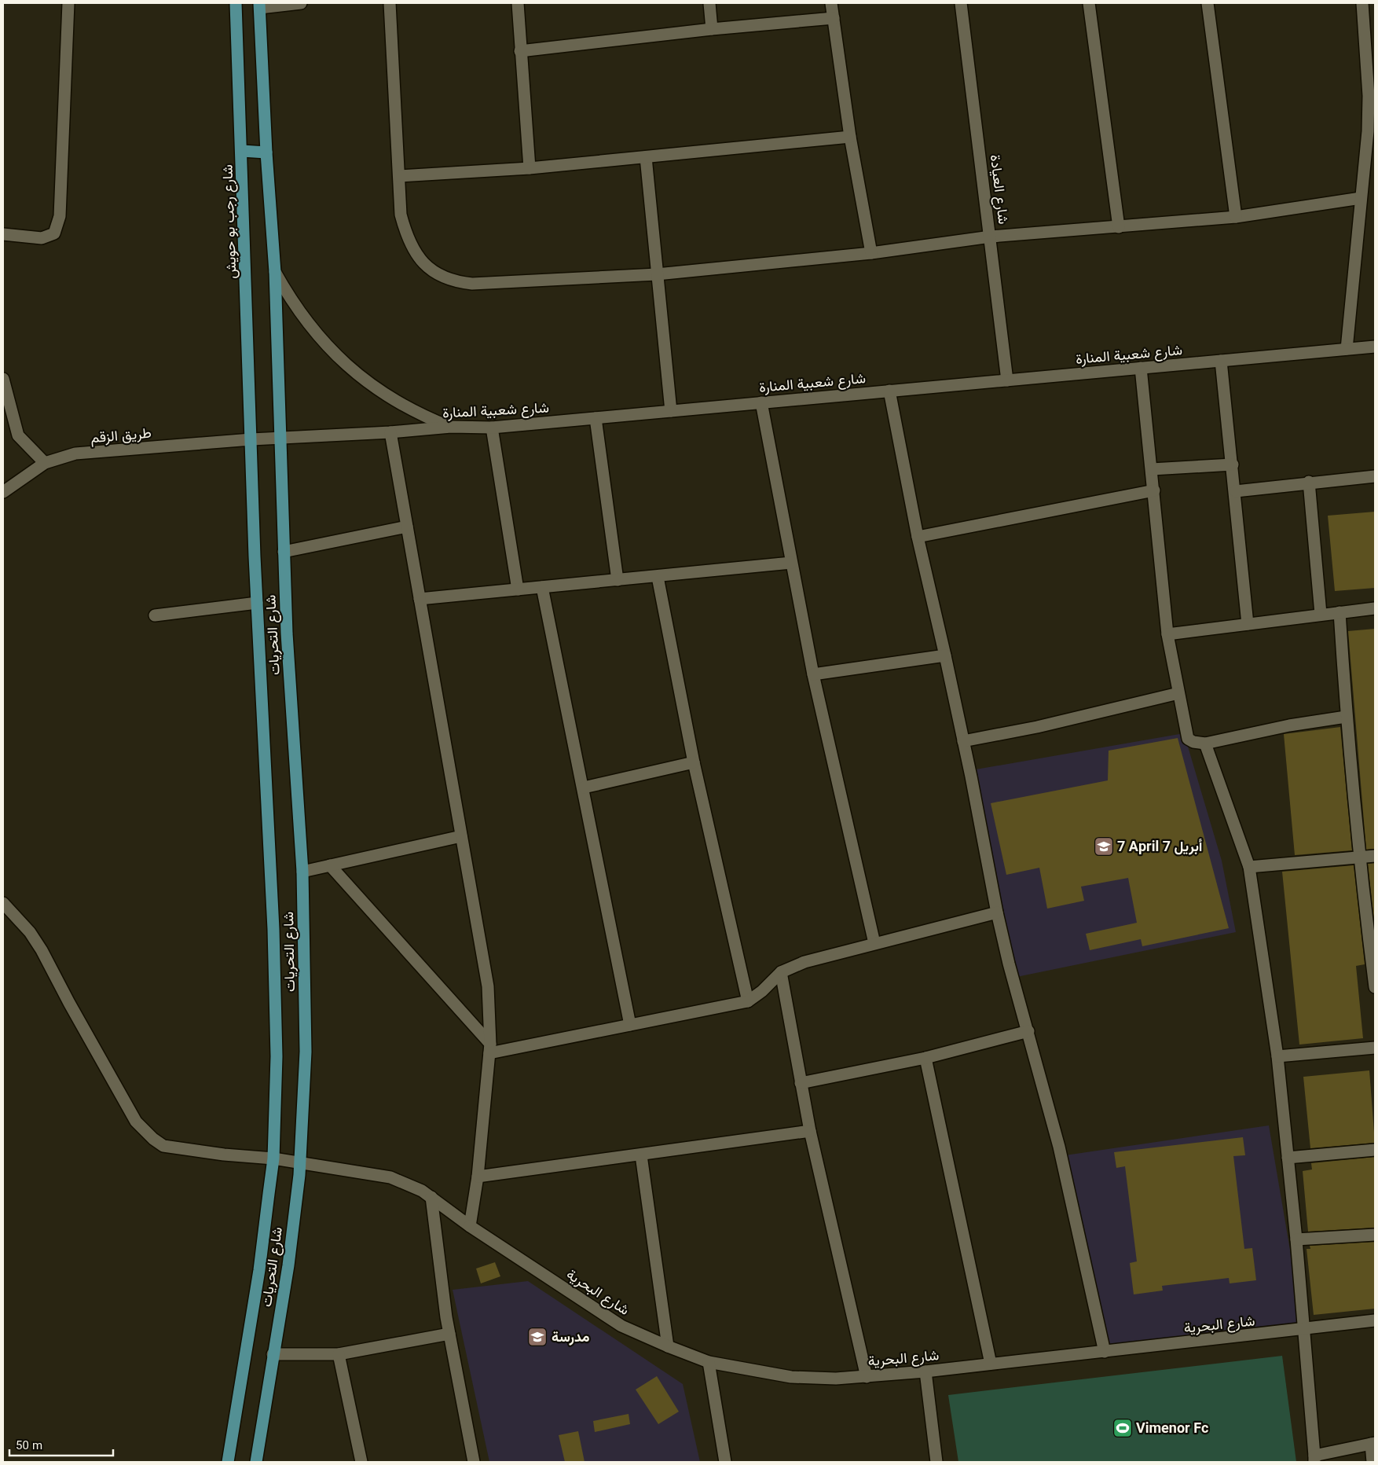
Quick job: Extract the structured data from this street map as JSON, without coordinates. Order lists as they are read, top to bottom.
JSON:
{
  "streets": {
    "main road": ["شارع رجب بو حويش", "شارع التحريات"],
    "street": [
      "شارع العيادة",
      "شارع شعبية المنارة",
      "طريق الزقم",
      "شارع البحرية"
    ]
  },
  "crossings": [
    ["شارع العيادة", "شارع شعبية المنارة"],
    ["شارع رجب بو حويش", "شارع شعبية المنارة"],
    ["شارع رجب بو حويش", "طريق الزقم"],
    ["شارع رجب بو حويش", "شارع التحريات"],
    ["شارع شعبية المنارة", "طريق الزقم"],
    ["شارع شعبية المنارة", "شارع التحريات"],
    ["طريق الزقم", "شارع التحريات"],
    ["شارع التحريات", "شارع البحرية"]
  ],
  "places": {
    "school or university": ["7 April 7 أبريل", "مدرسة"],
    "sports": ["Vimenor Fc"]
  },
  "scale_bar": "50 m"
}
